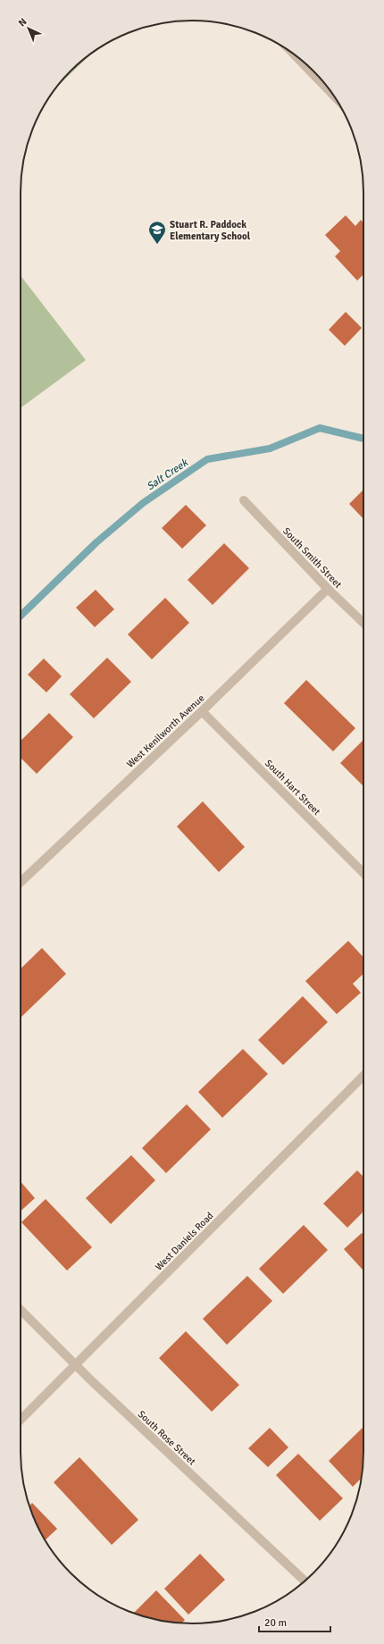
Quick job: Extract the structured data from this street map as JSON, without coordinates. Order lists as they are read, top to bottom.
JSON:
{
  "streets": {
    "street": [
      "South Smith Street",
      "West Kenilworth Avenue",
      "South Hart Street",
      "West Daniels Road",
      "South Rose Street"
    ]
  },
  "crossings": [
    ["South Smith Street", "West Kenilworth Avenue"],
    ["West Kenilworth Avenue", "South Hart Street"],
    ["West Daniels Road", "South Rose Street"]
  ],
  "water": ["Salt Creek"],
  "places": {
    "school or university": ["Stuart R. Paddock Elementary School"]
  },
  "scale_bar": "20 m",
  "north": "top left"
}
